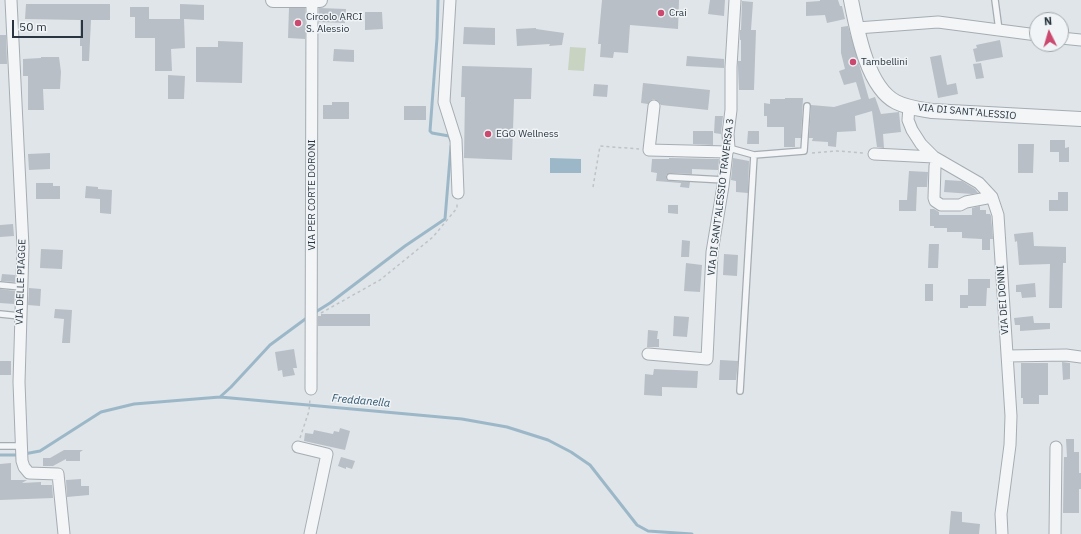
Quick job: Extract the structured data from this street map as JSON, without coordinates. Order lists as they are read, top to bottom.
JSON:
{
  "streets": {
    "street": [
      "VIA DI SANT'ALESSIO",
      "VIA PER CORTE DORONI",
      "VIA DI SANT'ALESSIO TRAVERSA 3",
      "VIA DELLE PIAGGE",
      "VIA DEI DONNI"
    ]
  },
  "crossings": [
    ["VIA DI SANT'ALESSIO", "VIA DEI DONNI"]
  ],
  "water": ["Freddanella"],
  "places": [
    "Crai",
    "Circolo ARCI S. Alessio",
    "Tambellini",
    "EGO Wellness"
  ],
  "scale_bar": "50 m",
  "north": "top"
}
